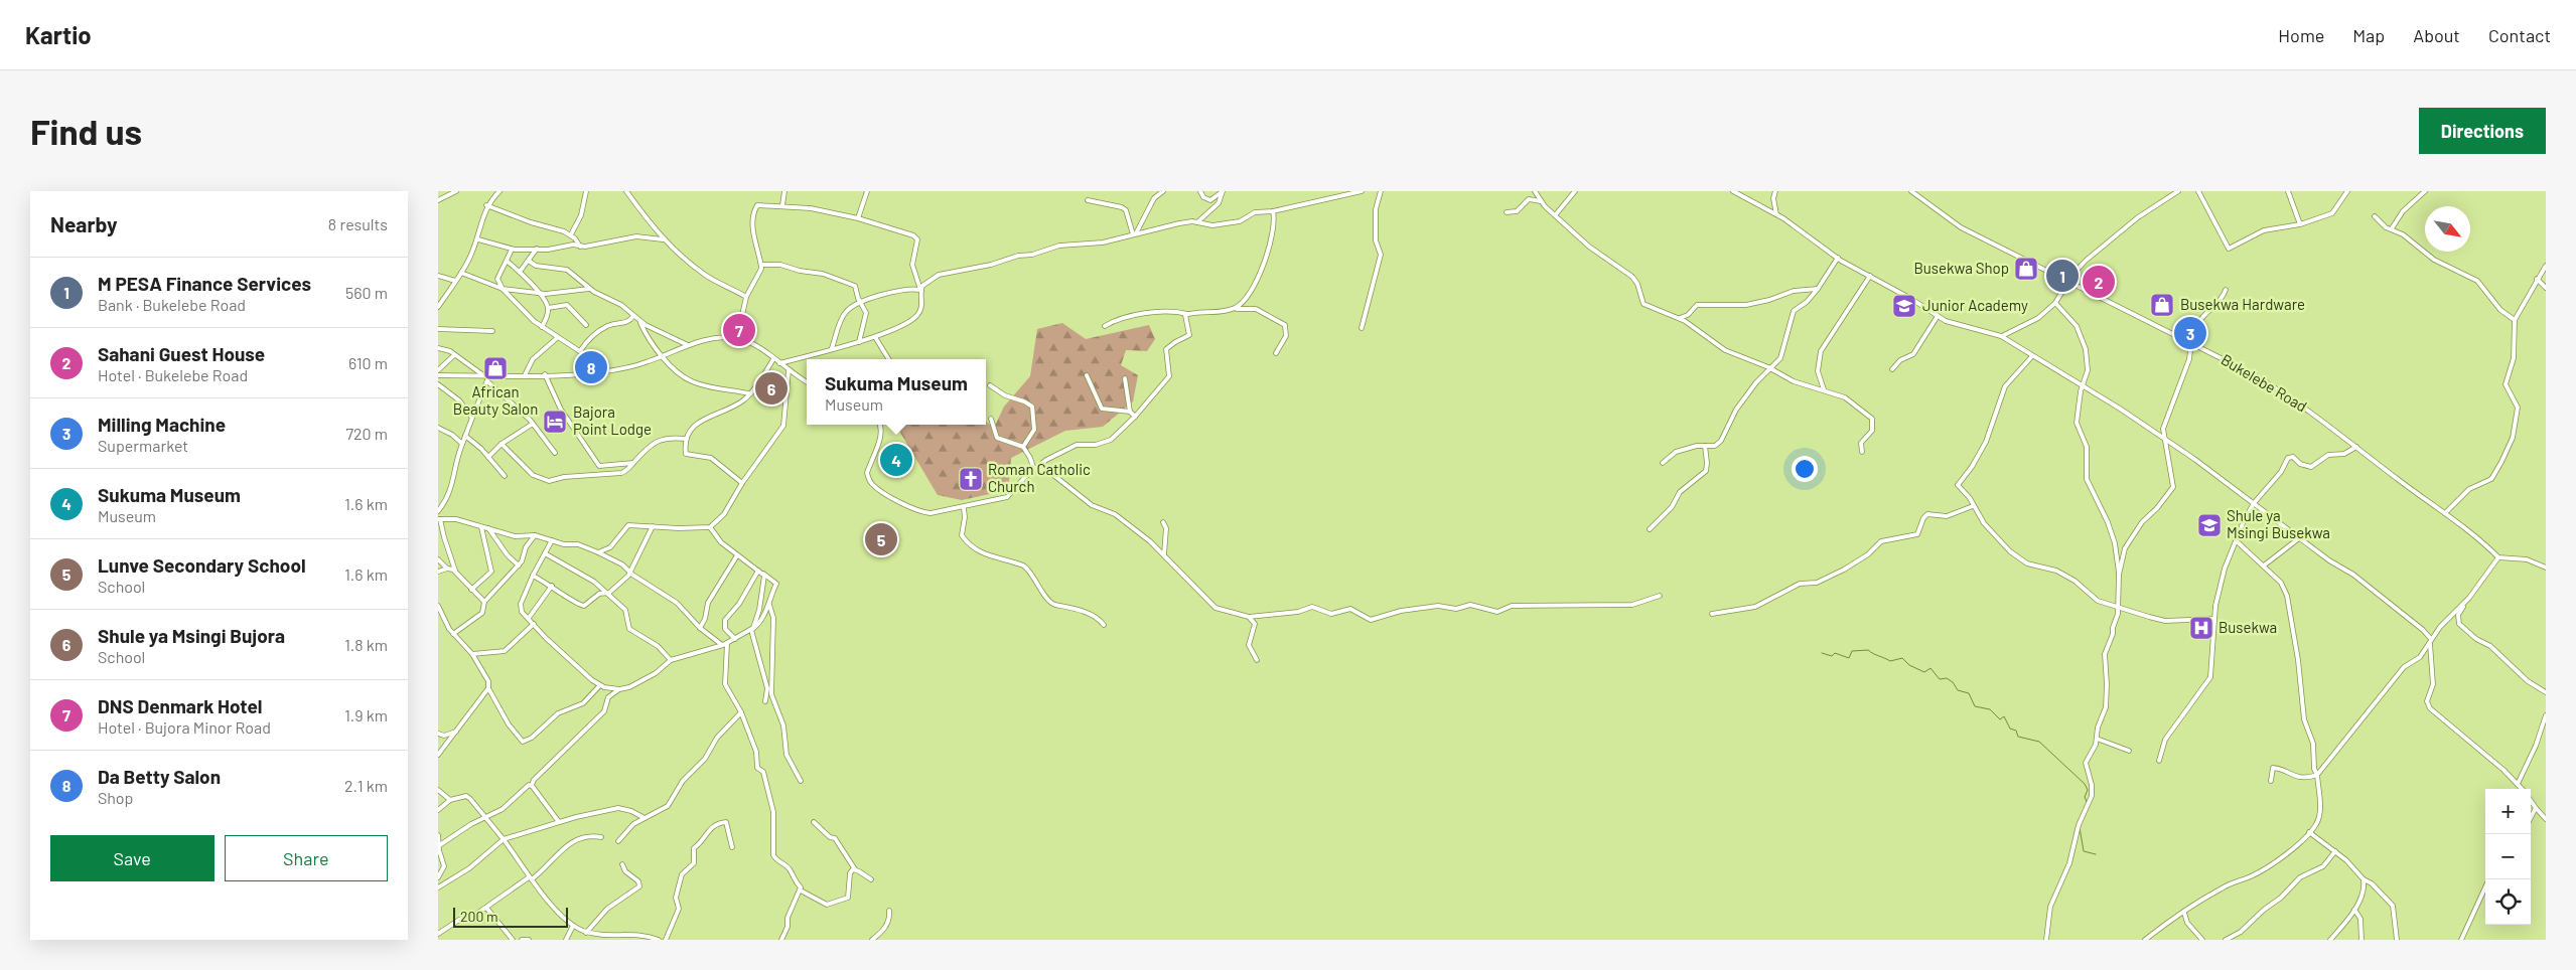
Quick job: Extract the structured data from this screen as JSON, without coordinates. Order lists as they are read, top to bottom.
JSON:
{
  "streets": {
    "street": ["Bukelebe Road"]
  },
  "places": {
    "shop": ["Busekwa Shop", "Busekwa Hardware", "African Beauty Salon"],
    "school or university": ["Junior Academy", "Shule ya Msingi Busekwa"],
    "hotel": ["Bajora Point Lodge"],
    "church": ["Roman Catholic Church"],
    "hospital": ["Busekwa"]
  },
  "scale_bar": "200 m",
  "north": "bottom right",
  "page": {
    "header": "Kartio",
    "nav": [
      "Home",
      "Map",
      "About",
      "Contact"
    ],
    "buttons": [
      "Directions",
      ["Save", "Share"]
    ],
    "title": "Find us",
    "heading": ["Nearby", "8 results"],
    "list": [
      {
        "mark": "1",
        "name": "M PESA Finance Services",
        "note": "Bank · Bukelebe Road",
        "value": "560 m"
      },
      {
        "mark": "2",
        "name": "Sahani Guest House",
        "note": "Hotel · Bukelebe Road",
        "value": "610 m"
      },
      {
        "mark": "3",
        "name": "Milling Machine",
        "note": "Supermarket",
        "value": "720 m"
      },
      {
        "mark": "4",
        "name": "Sukuma Museum",
        "note": "Museum",
        "value": "1.6 km"
      },
      {
        "mark": "5",
        "name": "Lunve Secondary School",
        "note": "School",
        "value": "1.6 km"
      },
      {
        "mark": "6",
        "name": "Shule ya Msingi Bujora",
        "note": "School",
        "value": "1.8 km"
      },
      {
        "mark": "7",
        "name": "DNS Denmark Hotel",
        "note": "Hotel · Bujora Minor Road",
        "value": "1.9 km"
      },
      {
        "mark": "8",
        "name": "Da Betty Salon",
        "note": "Shop",
        "value": "2.1 km"
      }
    ],
    "pins": [
      "1",
      "2",
      "7",
      "3",
      "8",
      "6",
      "4",
      "5"
    ],
    "popup": ["Sukuma Museum", "Museum"],
    "map_buttons": ["+", "−"],
    "scale": "200 m"
  }
}
